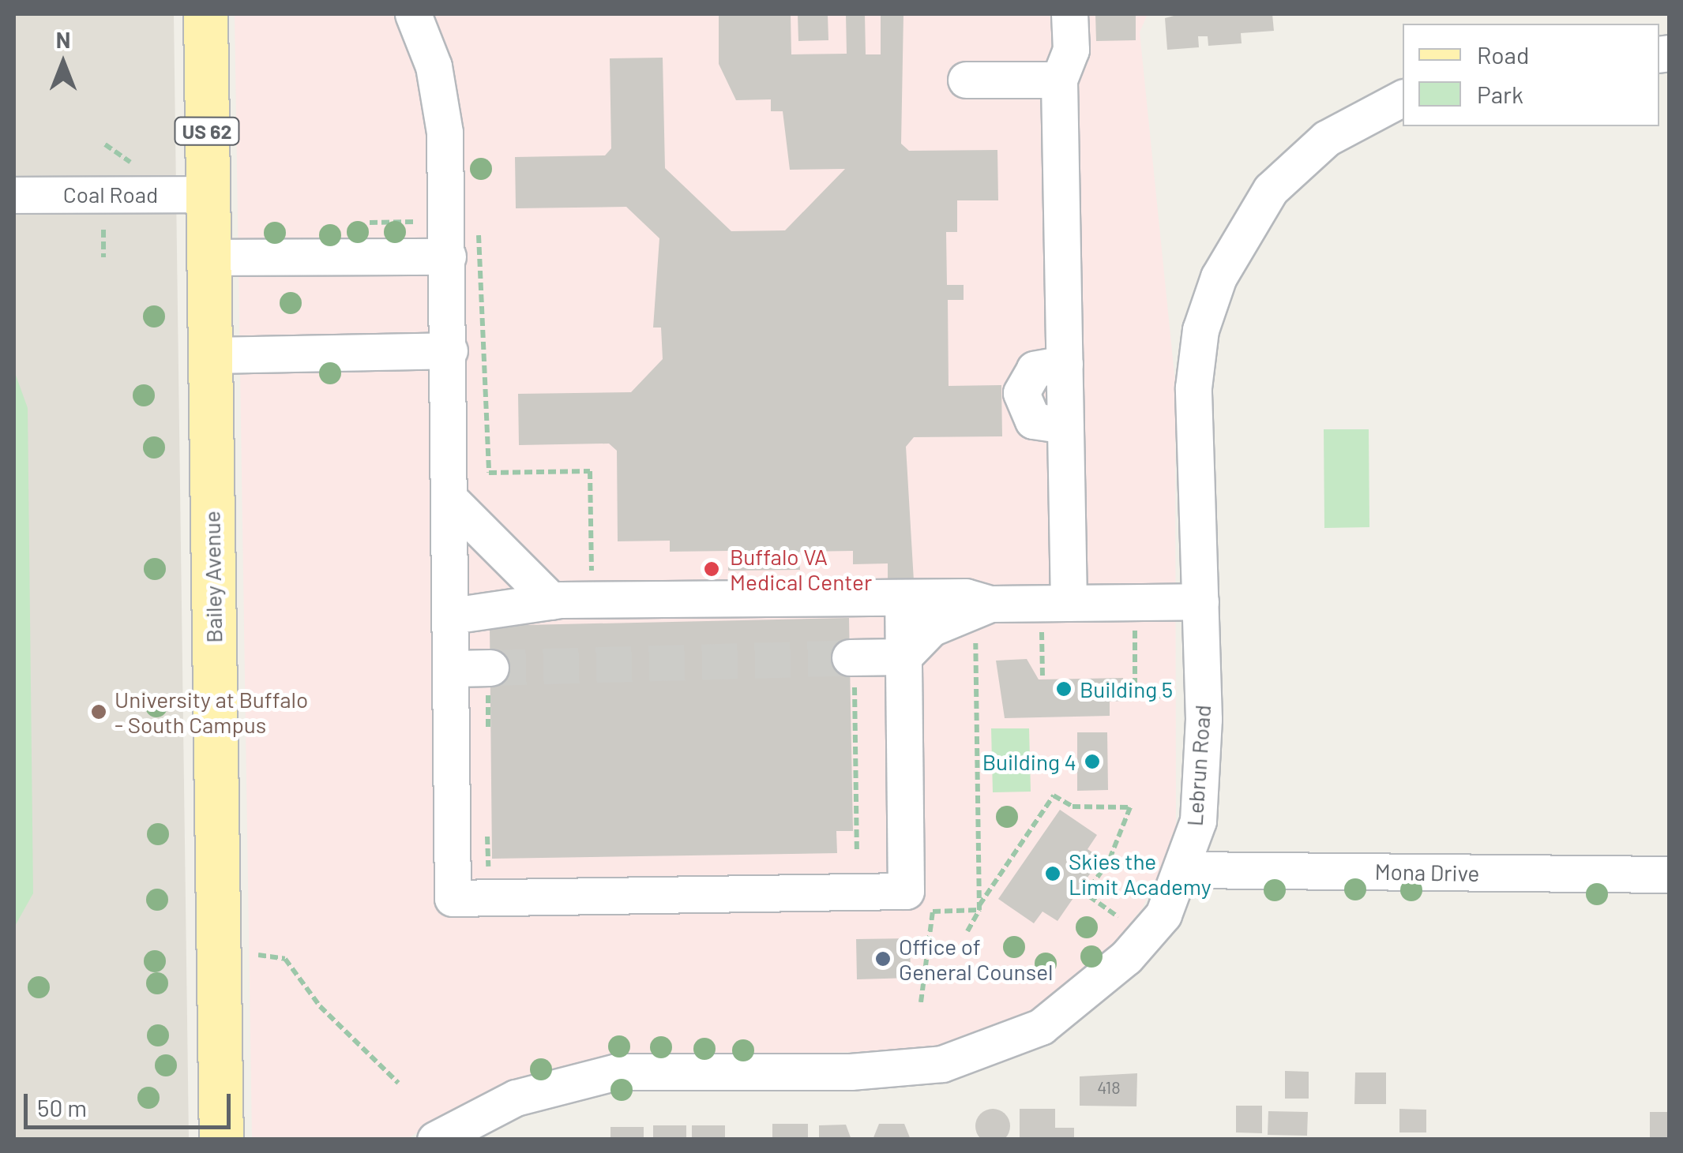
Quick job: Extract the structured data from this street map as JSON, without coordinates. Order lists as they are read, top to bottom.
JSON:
{
  "streets": {
    "main road": ["US 62", "Bailey Avenue"],
    "street": ["Coal Road", "Lebrun Road", "Mona Drive"]
  },
  "crossings": [
    ["Coal Road", "Bailey Avenue"],
    ["Lebrun Road", "Mona Drive"]
  ],
  "places": [
    "Buffalo VA Medical Center",
    "Building 5",
    "University at Buffalo - South Campus",
    "Building 4",
    "Skies the Limit Academy",
    "Office of General Counsel"
  ],
  "house_numbers": ["418"],
  "legend": ["Road", "Park"],
  "scale_bar": "50 m",
  "north": "top"
}
